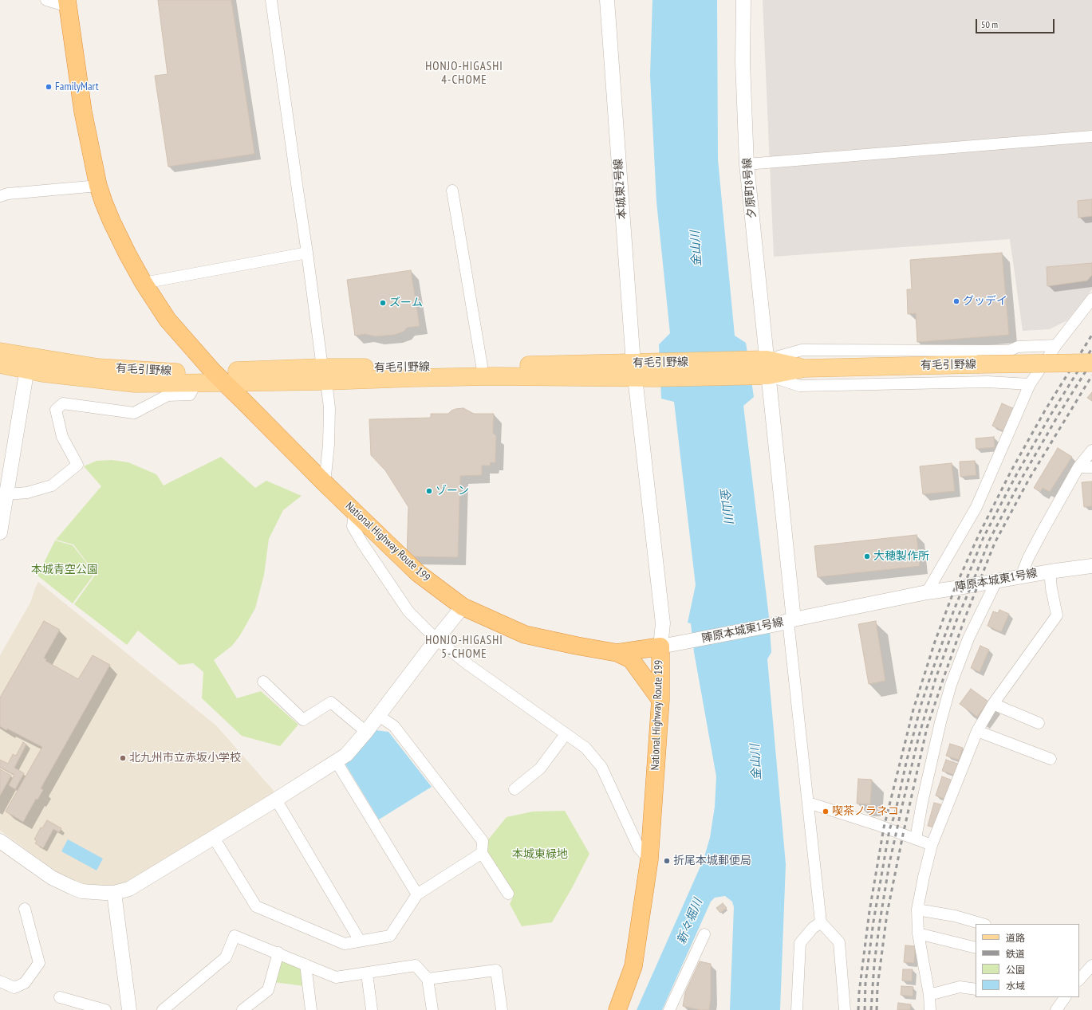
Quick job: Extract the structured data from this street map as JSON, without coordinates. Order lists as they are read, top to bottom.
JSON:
{
  "streets": {
    "highway": ["National Highway Route 199"],
    "main road": ["有毛引野線"],
    "street": ["夕原町8号線", "本城東2号線", "陣原本城東1号線"]
  },
  "crossings": [
    ["夕原町8号線", "有毛引野線"],
    ["夕原町8号線", "陣原本城東1号線"],
    ["本城東2号線", "有毛引野線"],
    ["有毛引野線", "National Highway Route 199"],
    ["National Highway Route 199", "陣原本城東1号線"]
  ],
  "districts": ["HONJO-HIGASHI 4-CHOME", "HONJO-HIGASHI 5-CHOME"],
  "water": ["金山川", "新々堀川"],
  "parks": ["本城青空公園", "本城東緑地"],
  "places": [
    "FamilyMart",
    "グッデイ",
    "ズーム",
    "ゾーン",
    "大穂製作所",
    "北九州市立赤坂小学校",
    "喫茶ノラネコ",
    "折尾本城郵便局"
  ],
  "legend": [
    "道路",
    "鉄道",
    "公園",
    "水域"
  ],
  "scale_bar": "50 m"
}
